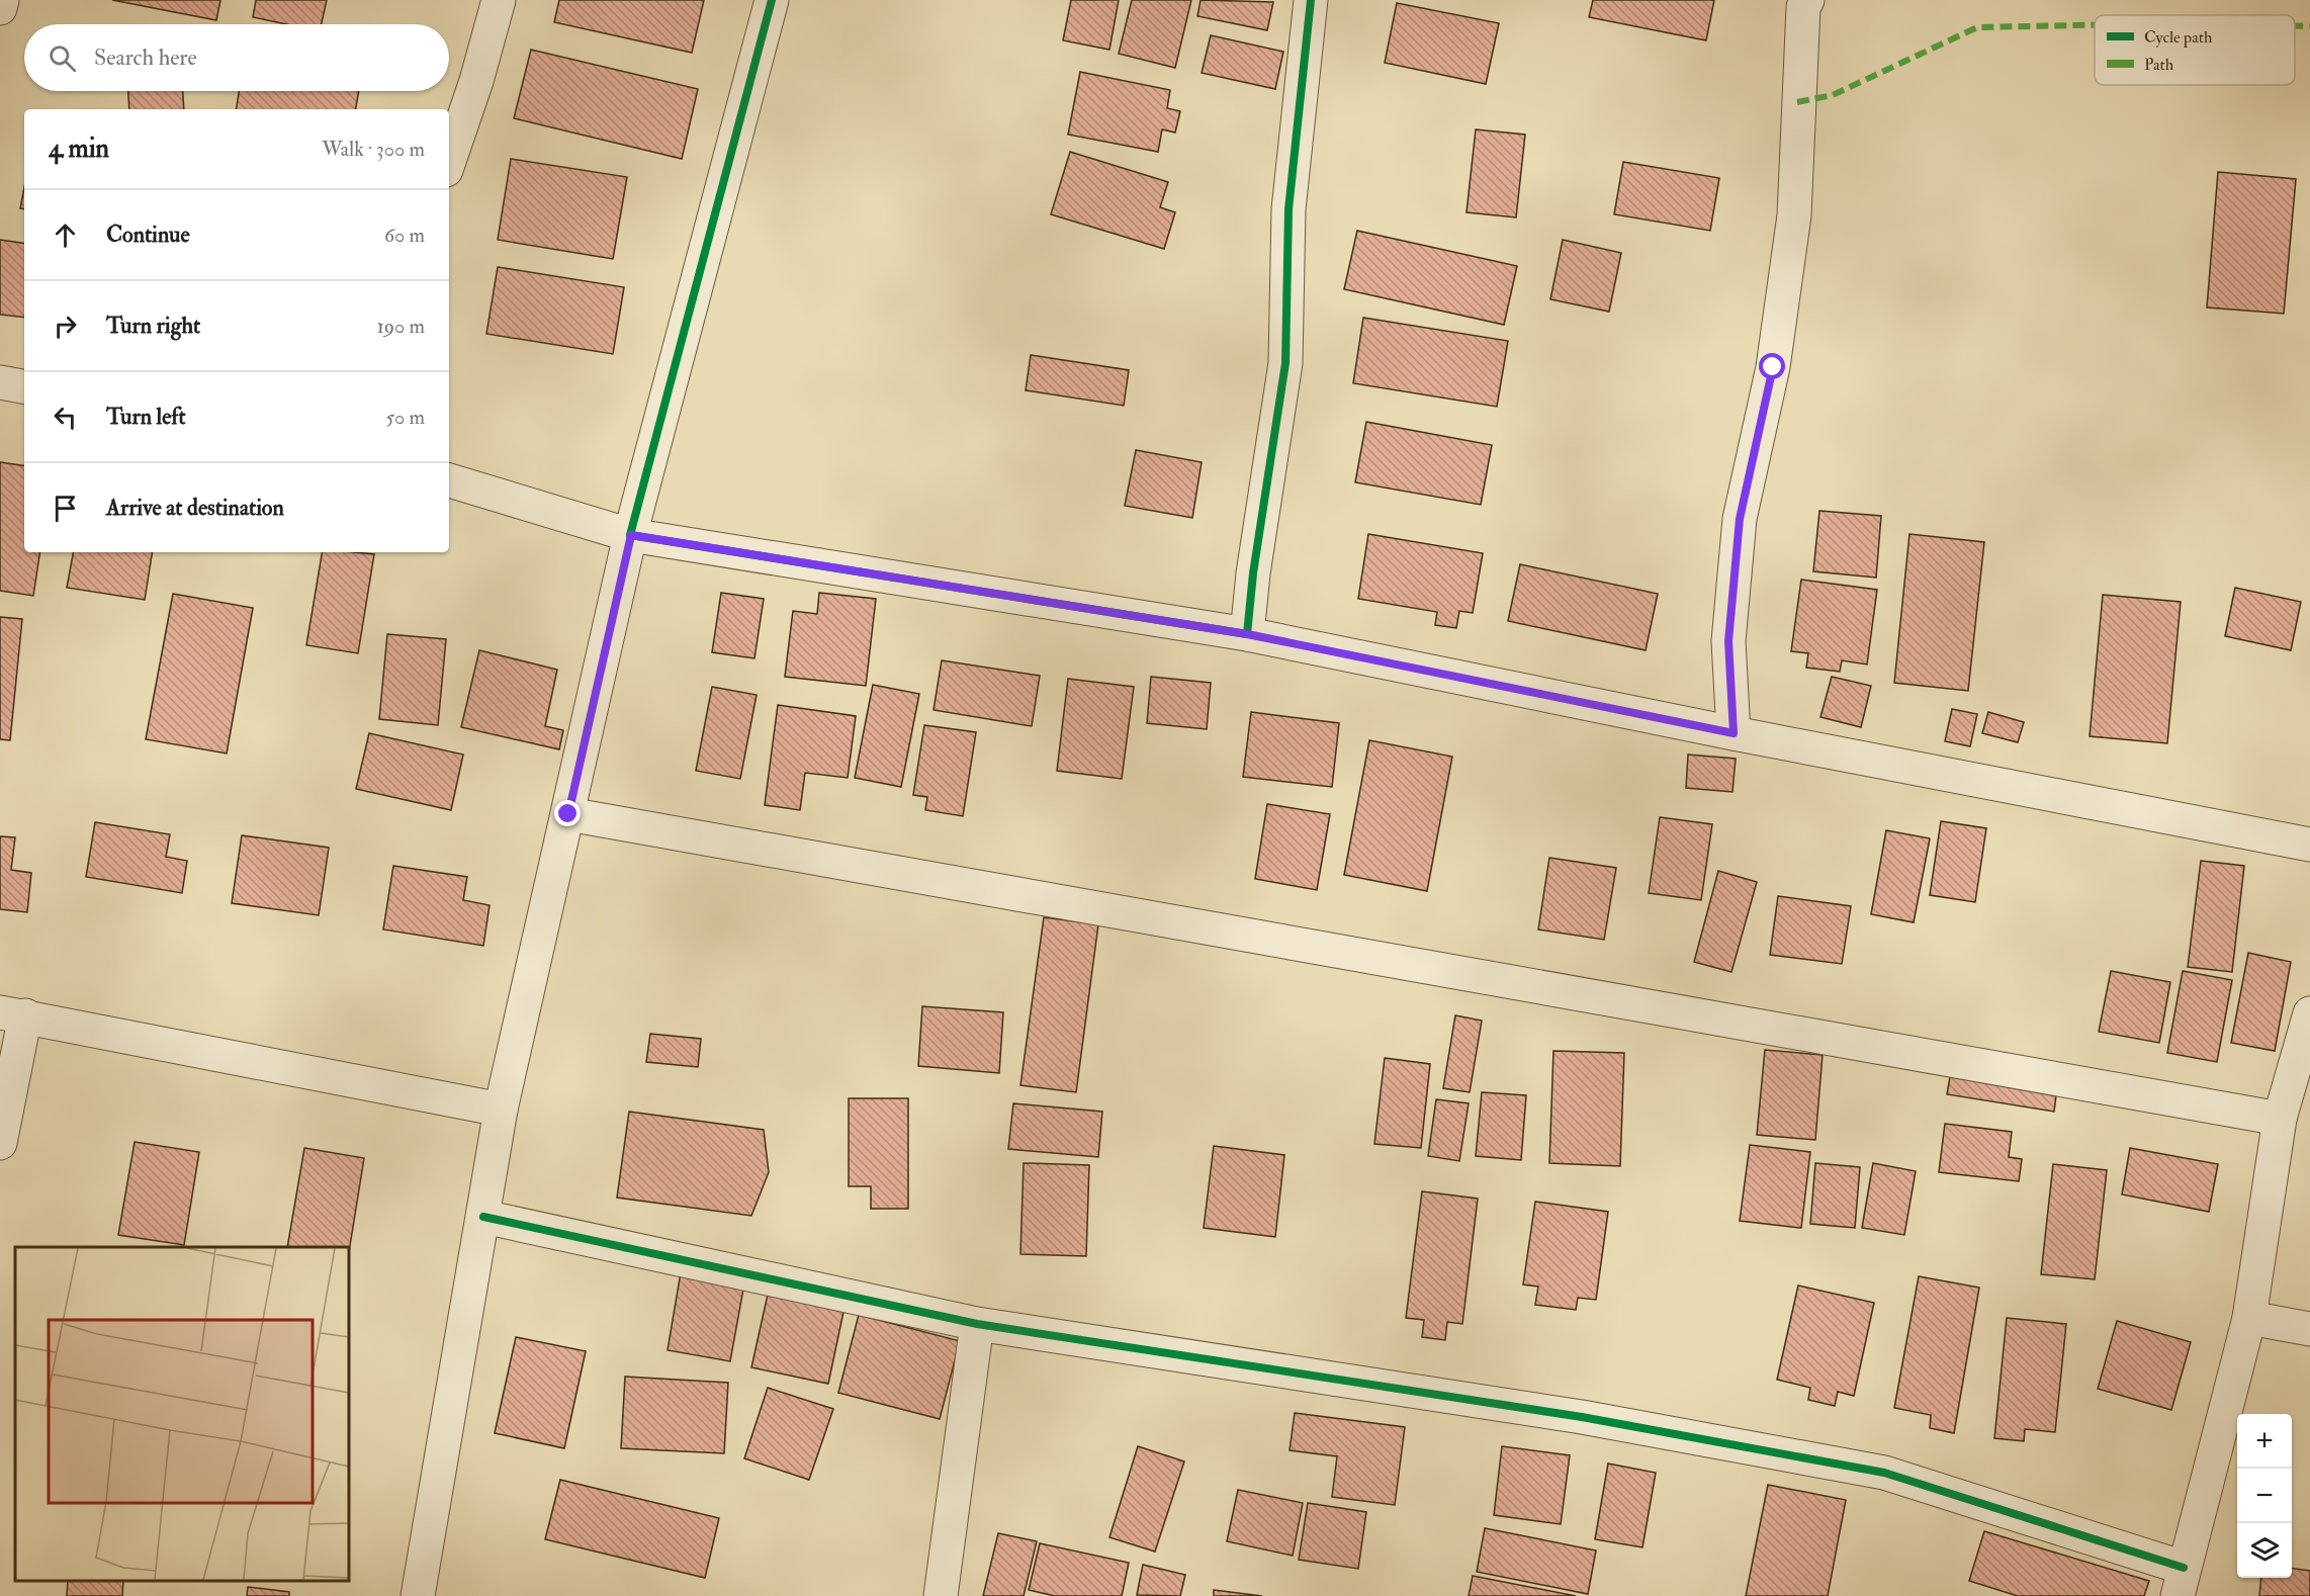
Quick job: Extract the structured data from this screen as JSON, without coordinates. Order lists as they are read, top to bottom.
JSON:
{
  "legend": ["Cycle path", "Path"],
  "page": {
    "search": "Search here",
    "heading": ["4 min", "Walk · 300 m"],
    "list": [
      ["Continue", "60 m"],
      ["Turn right", "190 m"],
      ["Turn left", "50 m"],
      "Arrive at destination"
    ],
    "map_buttons": ["+", "−"]
  }
}
